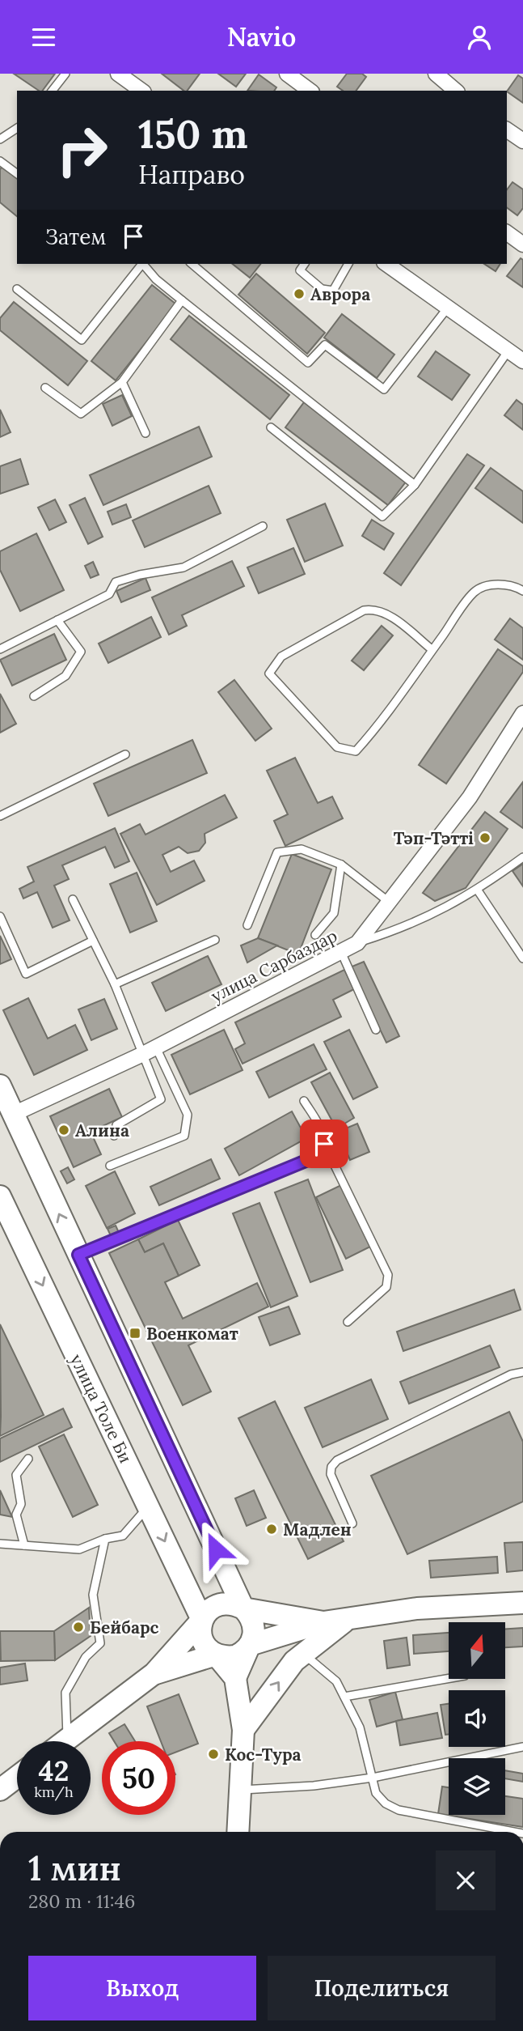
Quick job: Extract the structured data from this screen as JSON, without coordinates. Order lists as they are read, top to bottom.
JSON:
{
  "streets": {
    "main road": ["улица Толе Би"],
    "street": ["улица Сарбаздар"]
  },
  "places": {
    "other": [
      "Аврора",
      "Тәп-Тәтті",
      "Алина",
      "Мадлен",
      "Бейбарс",
      "Кос-Тура"
    ],
    "transit": ["Военкомат"]
  },
  "north": "top",
  "page": {
    "header": "Navio",
    "turn": ["150 m", "Направо"],
    "then": "Затем",
    "speed": "42 km/h",
    "limit": "50",
    "heading": ["1 мин", "280 m · 11:46"],
    "buttons": ["Выход", "Поделиться"]
  }
}
